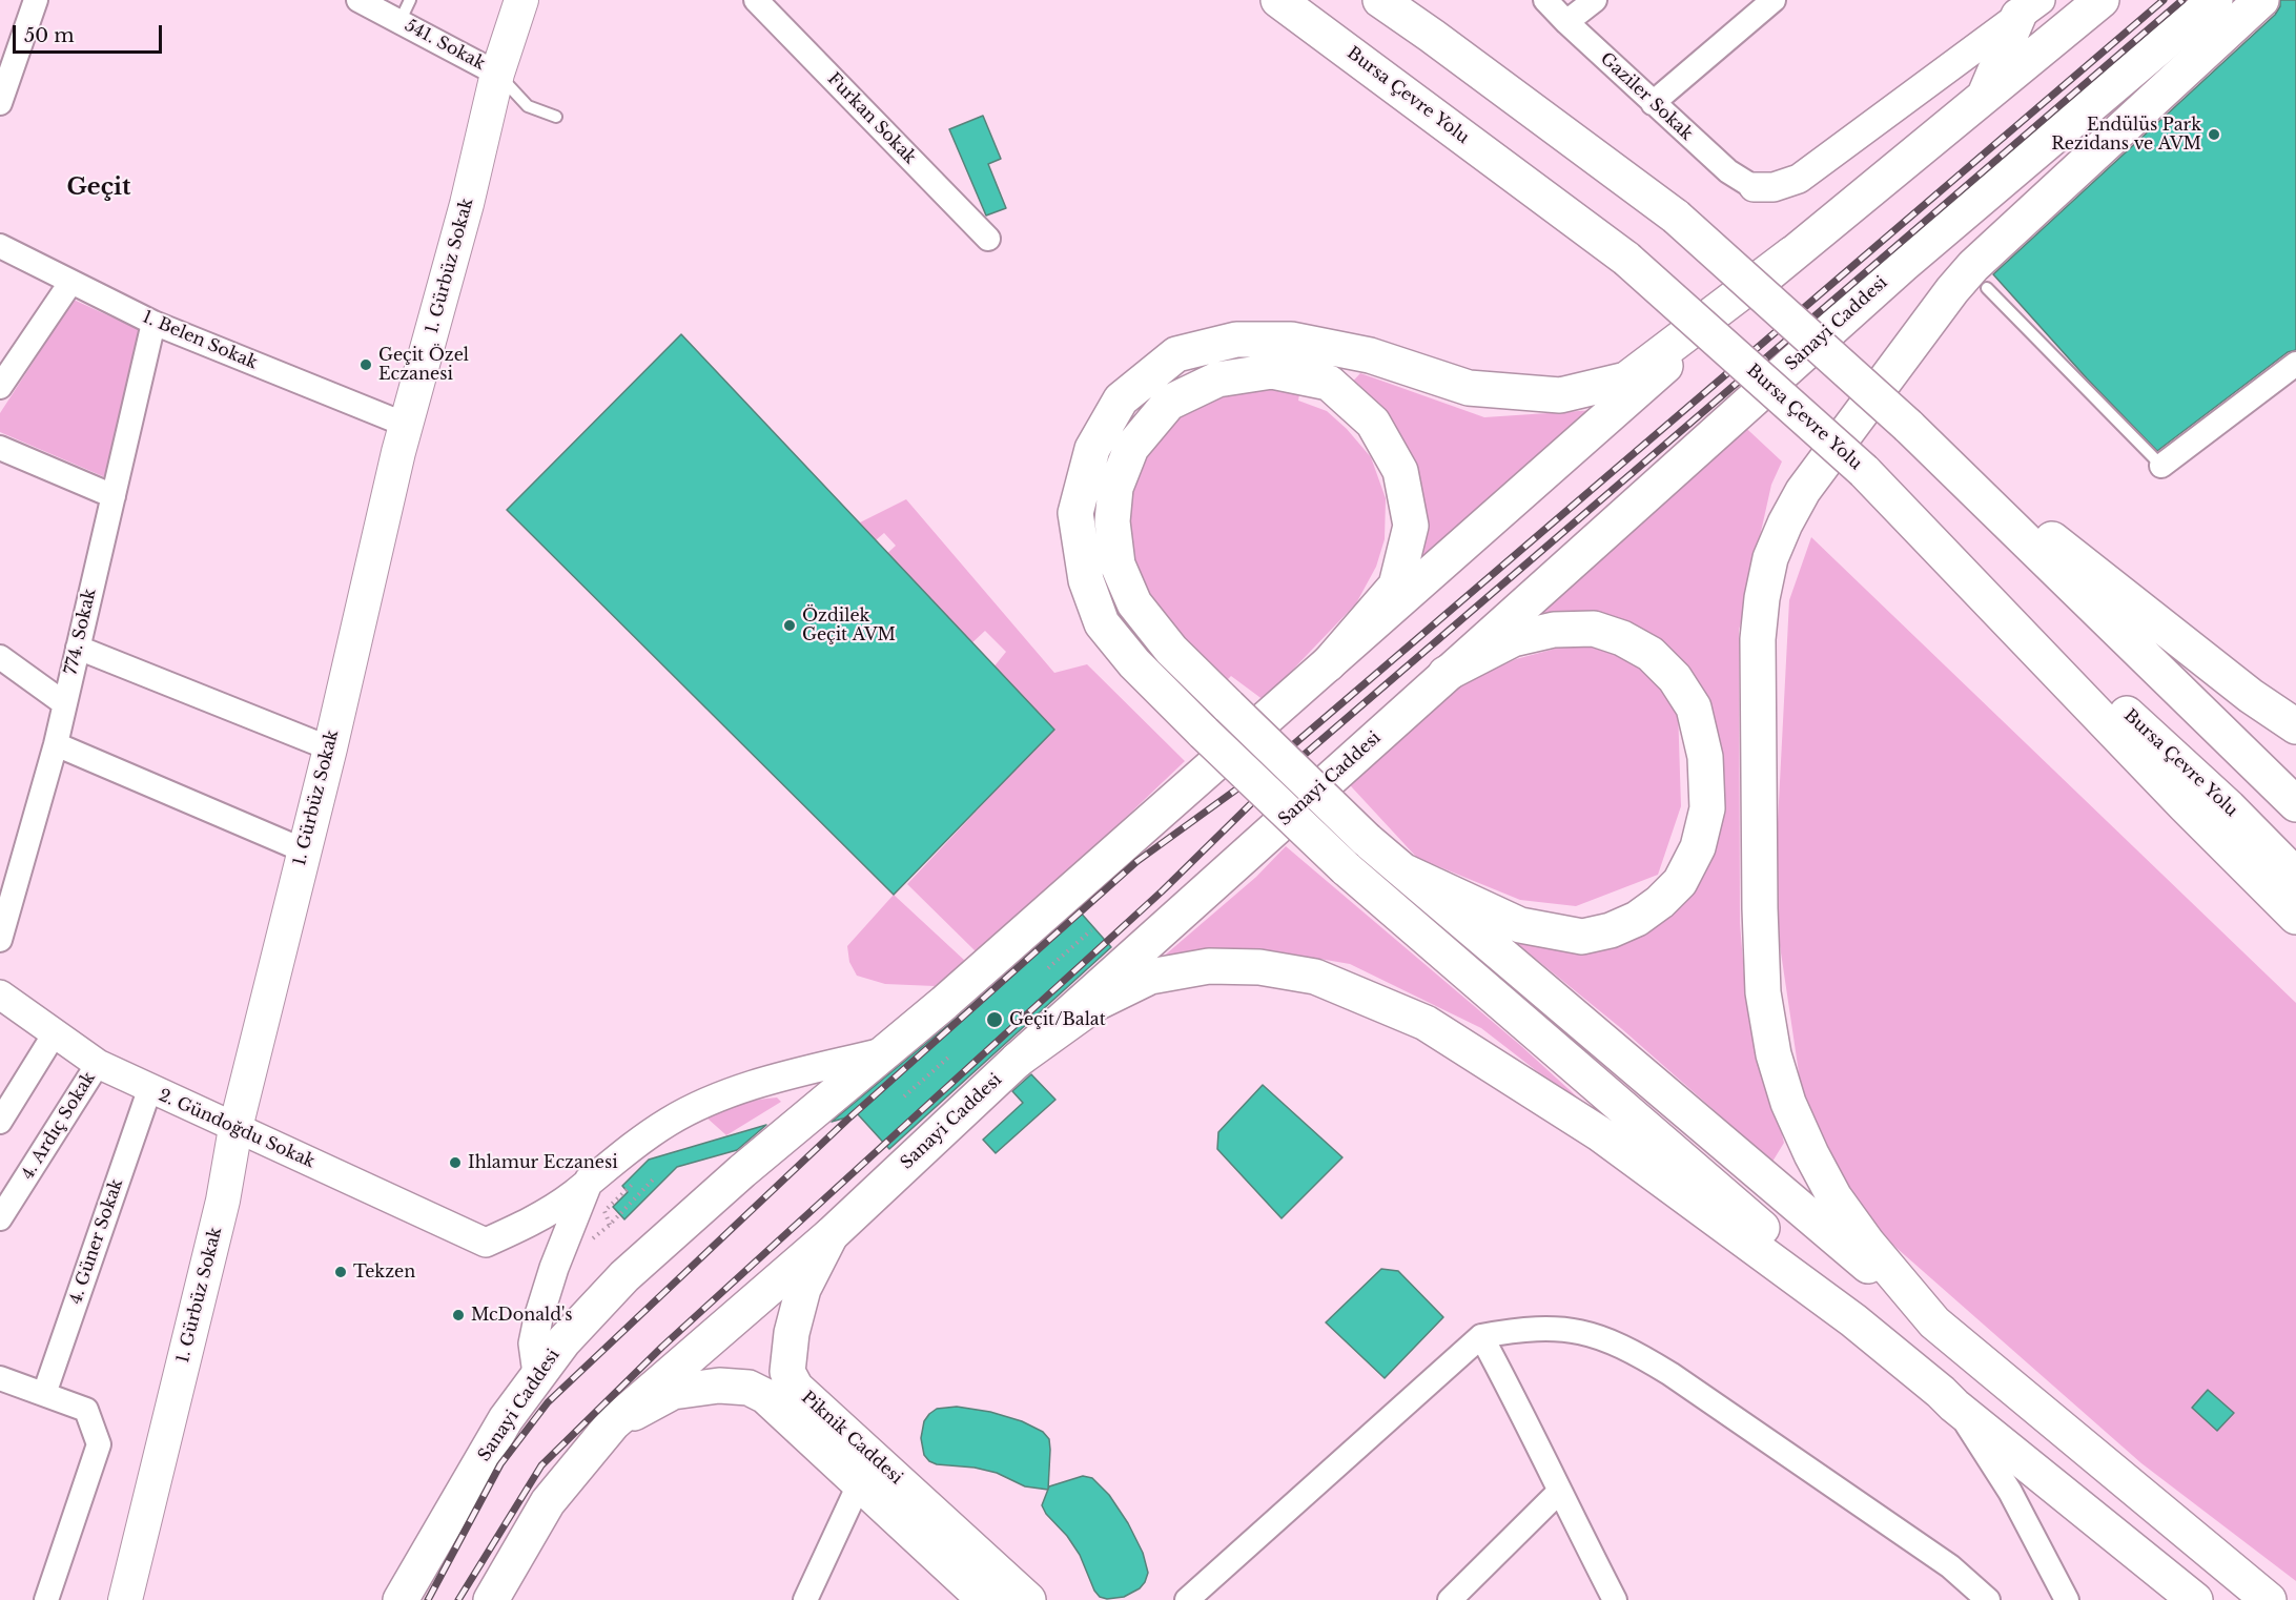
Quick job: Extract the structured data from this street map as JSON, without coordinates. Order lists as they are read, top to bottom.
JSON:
{
  "streets": {
    "main road": [
      "Bursa Çevre Yolu",
      "1. Gürbüz Sokak",
      "Sanayi Caddesi",
      "Piknik Caddesi"
    ],
    "street": [
      "541. Sokak",
      "Gaziler Sokak",
      "Furkan Sokak",
      "1. Belen Sokak",
      "774. Sokak",
      "4. Ardıç Sokak",
      "2. Gündoğdu Sokak",
      "4. Güner Sokak"
    ]
  },
  "crossings": [
    ["541. Sokak", "1. Gürbüz Sokak"],
    ["1. Gürbüz Sokak", "1. Belen Sokak"],
    ["1. Gürbüz Sokak", "2. Gündoğdu Sokak"],
    ["Sanayi Caddesi", "Piknik Caddesi"],
    ["1. Belen Sokak", "774. Sokak"],
    ["4. Ardıç Sokak", "2. Gündoğdu Sokak"],
    ["2. Gündoğdu Sokak", "4. Güner Sokak"]
  ],
  "districts": ["Geçit"],
  "places": [
    "Endülüs Park Rezidans ve AVM",
    "Geçit Özel Eczanesi",
    "Özdilek Geçit AVM",
    "Geçit/Balat",
    "Ihlamur Eczanesi",
    "Tekzen",
    "McDonald's"
  ],
  "scale_bar": "50 m"
}
